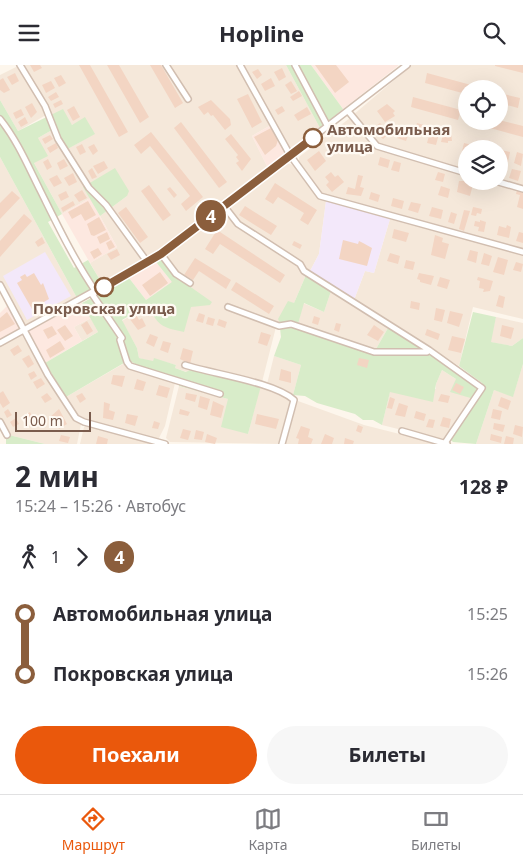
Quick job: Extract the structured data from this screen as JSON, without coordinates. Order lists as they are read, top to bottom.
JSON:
{
  "places": ["Автомобильная улица", "Покровская улица"],
  "lines": ["bus line 4"],
  "scale_bar": "100 m",
  "page": {
    "header": "Hopline",
    "on_map": "4",
    "scale": "100 m",
    "heading": ["2 мин", "15:24 – 15:26 · Автобус", "128 ₽"],
    "legs": ["1", "4"],
    "list": [
      {
        "name": "Автомобильная улица",
        "value": "15:25"
      },
      {
        "name": "Покровская улица",
        "value": "15:26"
      }
    ],
    "buttons": ["Поехали", "Билеты"],
    "tabs": ["Маршрут", "Карта", "Билеты"]
  }
}
